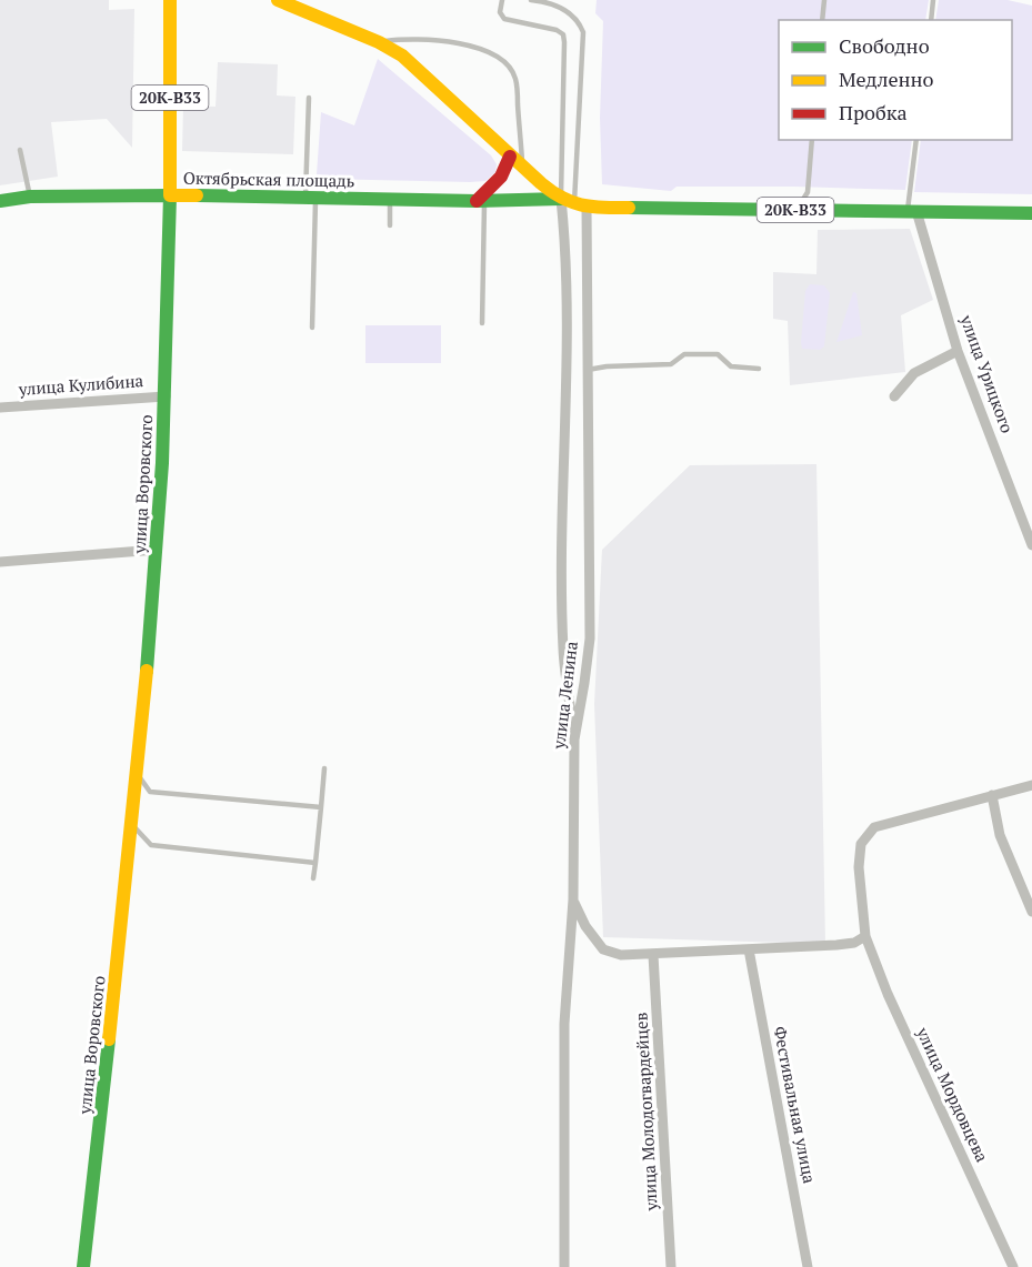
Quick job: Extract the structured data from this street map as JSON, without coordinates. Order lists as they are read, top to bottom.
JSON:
{
  "streets": {
    "main road": ["20К-В33", "Октябрьская площадь", "улица Воровского"],
    "street": [
      "улица Урицкого",
      "улица Кулибина",
      "улица Ленина",
      "улица Мордовцева",
      "Фестивальная улица",
      "улица Молодогвардейцев"
    ]
  },
  "crossings": [
    ["Октябрьская площадь", "улица Урицкого"],
    ["Октябрьская площадь", "улица Воровского"],
    ["Октябрьская площадь", "улица Ленина"],
    ["улица Кулибина", "улица Воровского"]
  ],
  "legend": ["Свободно", "Медленно", "Пробка"]
}
